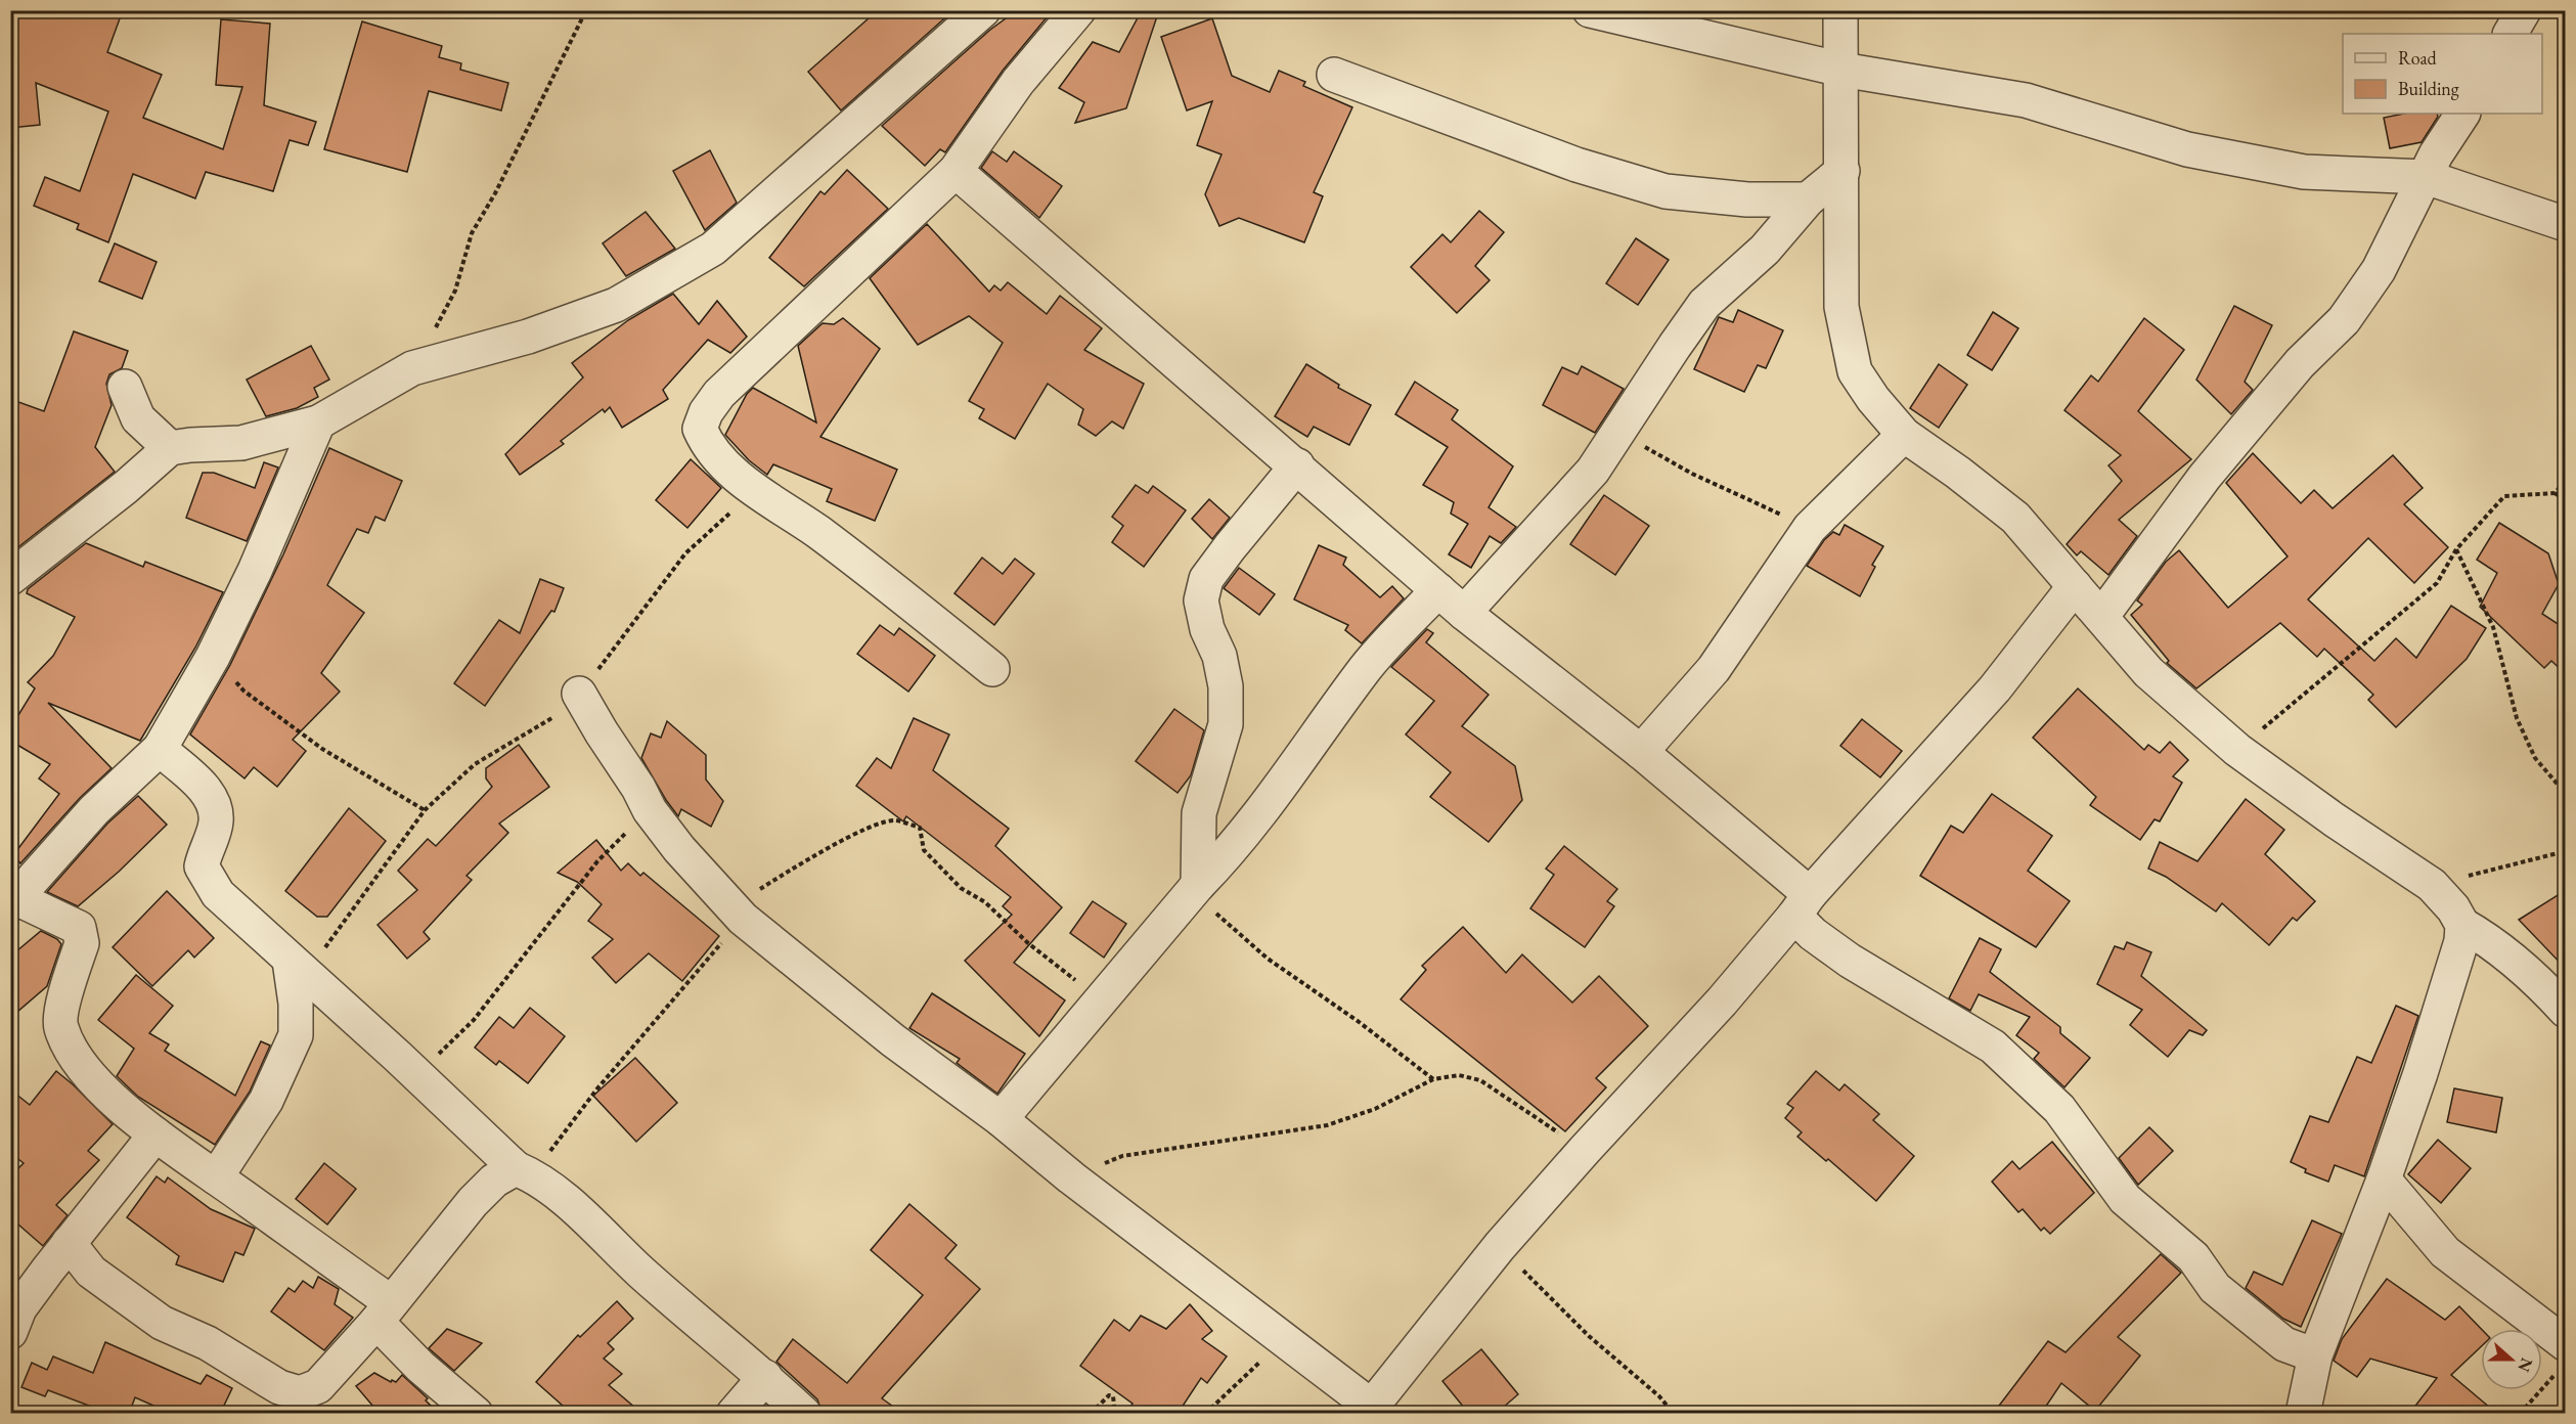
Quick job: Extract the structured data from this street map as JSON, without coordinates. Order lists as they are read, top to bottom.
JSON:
{
  "legend": ["Road", "Building"],
  "north": "right"
}
